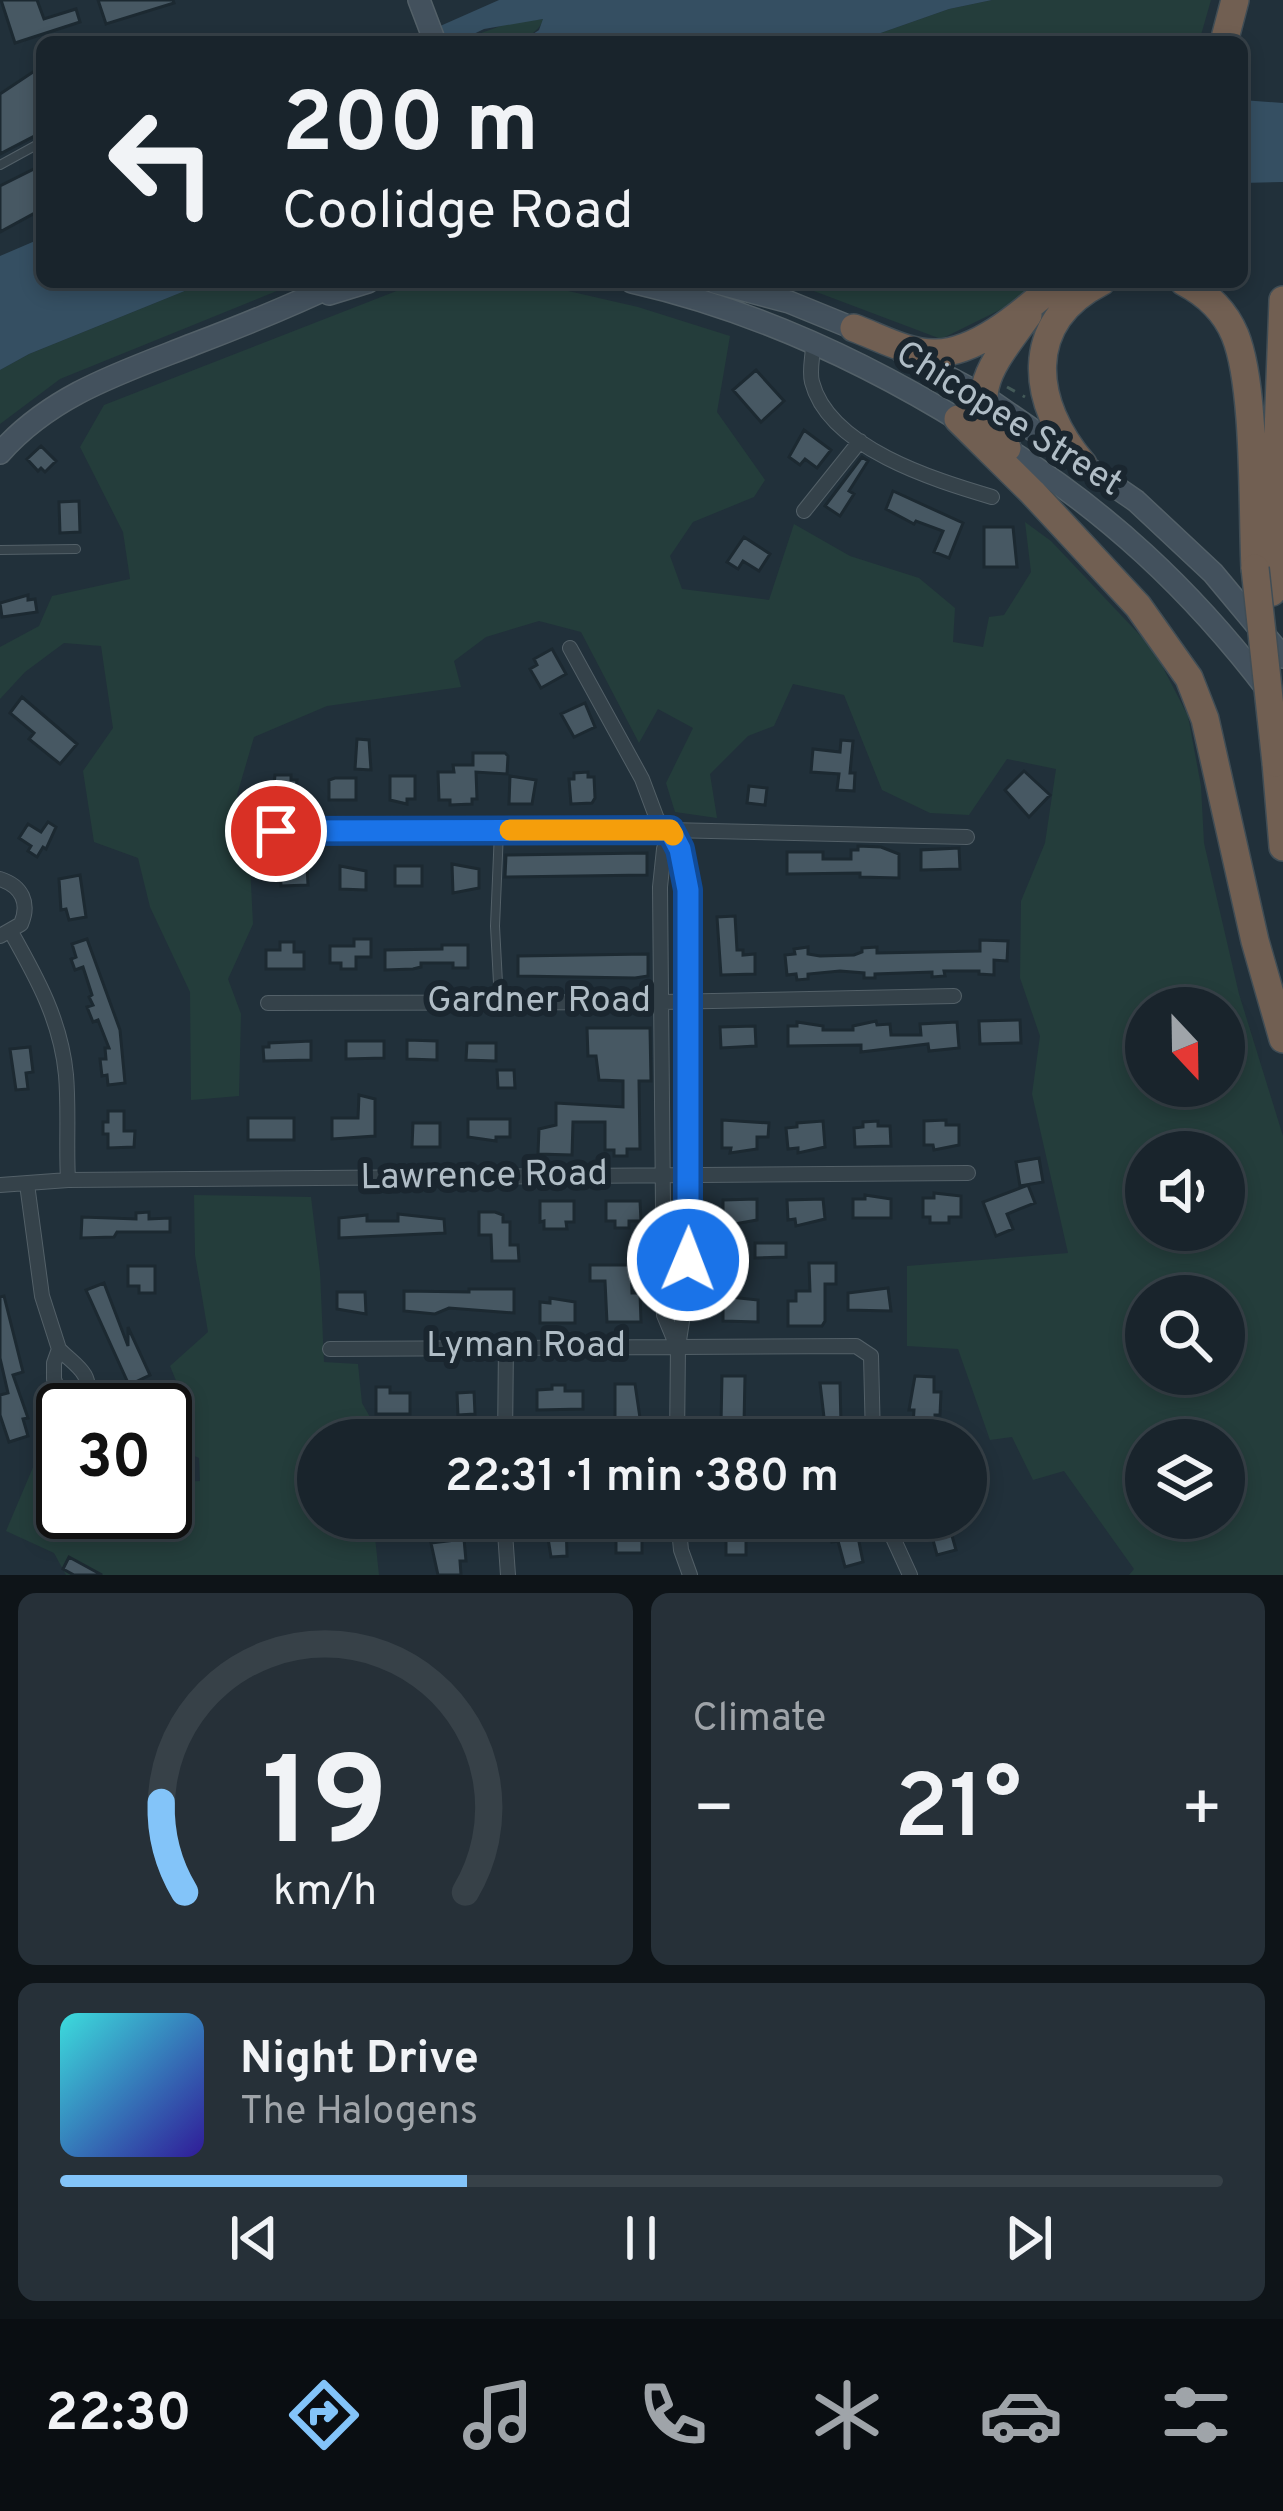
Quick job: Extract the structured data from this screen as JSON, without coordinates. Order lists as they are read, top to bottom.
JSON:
{
  "streets": {
    "main road": ["Chicopee Street"],
    "street": ["Gardner Road", "Lawrence Road", "Lyman Road"]
  },
  "north": "bottom",
  "page": {
    "turn": ["200 m", "Coolidge Road"],
    "limit": "30",
    "trip": "22:31 · 1 min · 380 m",
    "tile": "Climate",
    "heat": ["−", "21°", "+"],
    "song": ["Night Drive", "The Halogens"],
    "tabs": "22:30",
    "gauge": ["19", "km/h"]
  }
}
